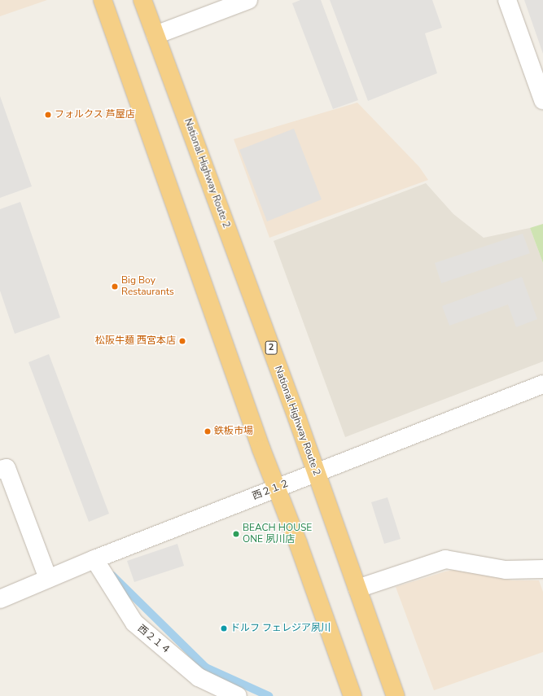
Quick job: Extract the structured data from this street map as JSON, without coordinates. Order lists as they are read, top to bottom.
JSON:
{
  "streets": {
    "highway": ["National Highway Route 2", "2"],
    "street": ["西２１２", "西２１４"]
  },
  "crossings": [
    ["National Highway Route 2", "西２１２"],
    ["西２１２", "西２１４"]
  ],
  "places": [
    "フォルクス 芦屋店",
    "Big Boy Restaurants",
    "松阪牛麺 西宮本店",
    "鉄板市場",
    "BEACH HOUSE ONE 夙川店",
    "ドルフ フェレジア夙川"
  ]
}
